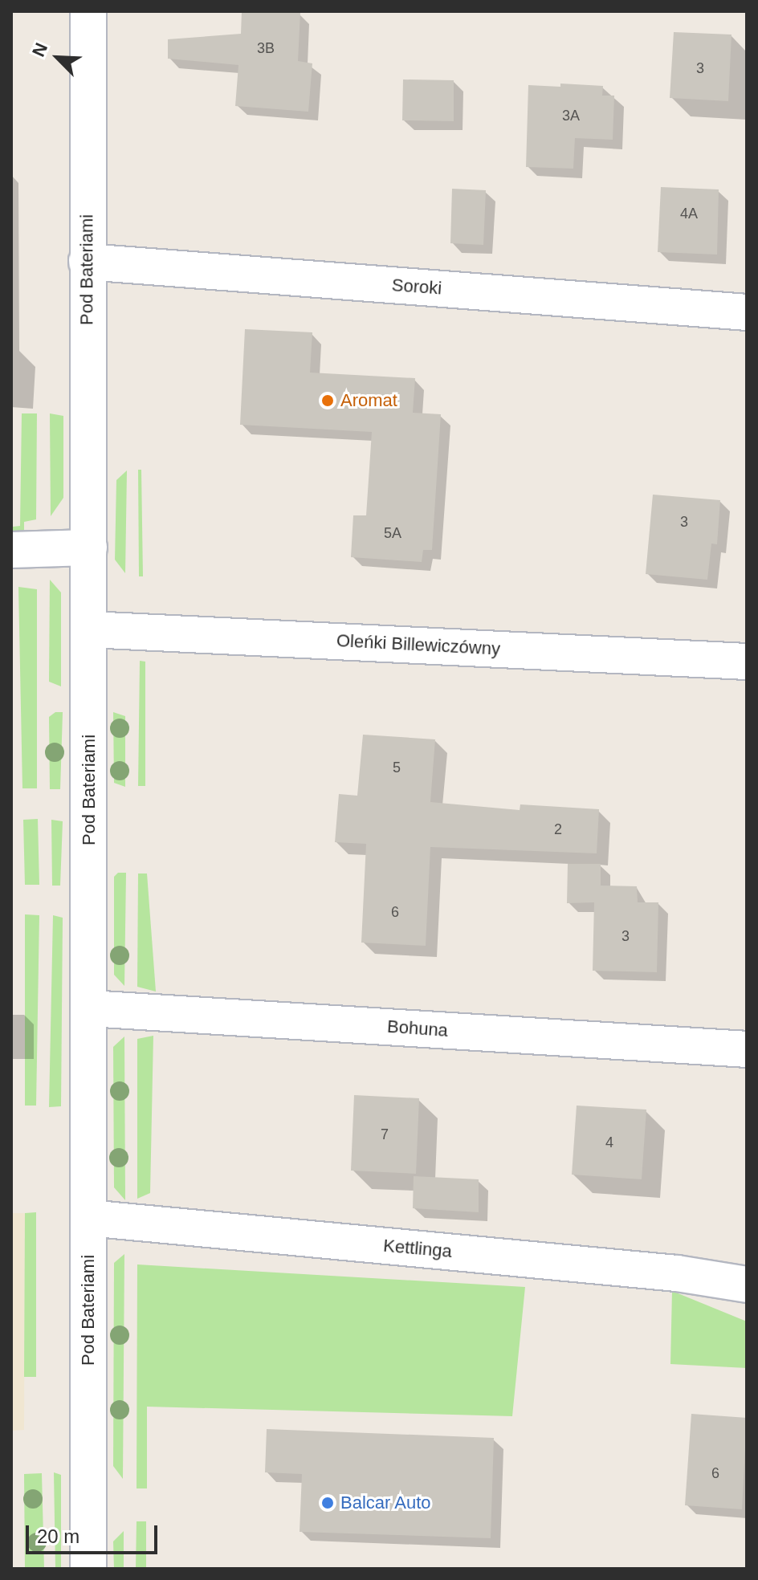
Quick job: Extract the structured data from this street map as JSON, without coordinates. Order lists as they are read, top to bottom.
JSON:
{
  "streets": {
    "street": [
      "Pod Bateriami",
      "Soroki",
      "Oleńki Billewiczówny",
      "Bohuna",
      "Kettlinga"
    ]
  },
  "crossings": [
    ["Pod Bateriami", "Soroki"],
    ["Pod Bateriami", "Oleńki Billewiczówny"],
    ["Pod Bateriami", "Bohuna"],
    ["Pod Bateriami", "Kettlinga"]
  ],
  "places": ["Aromat", "Balcar Auto"],
  "house_numbers": [
    "3B",
    "3",
    "3A",
    "4A",
    "3",
    "5A",
    "5",
    "2",
    "6",
    "3",
    "7",
    "4",
    "6"
  ],
  "scale_bar": "20 m",
  "north": "top left"
}
